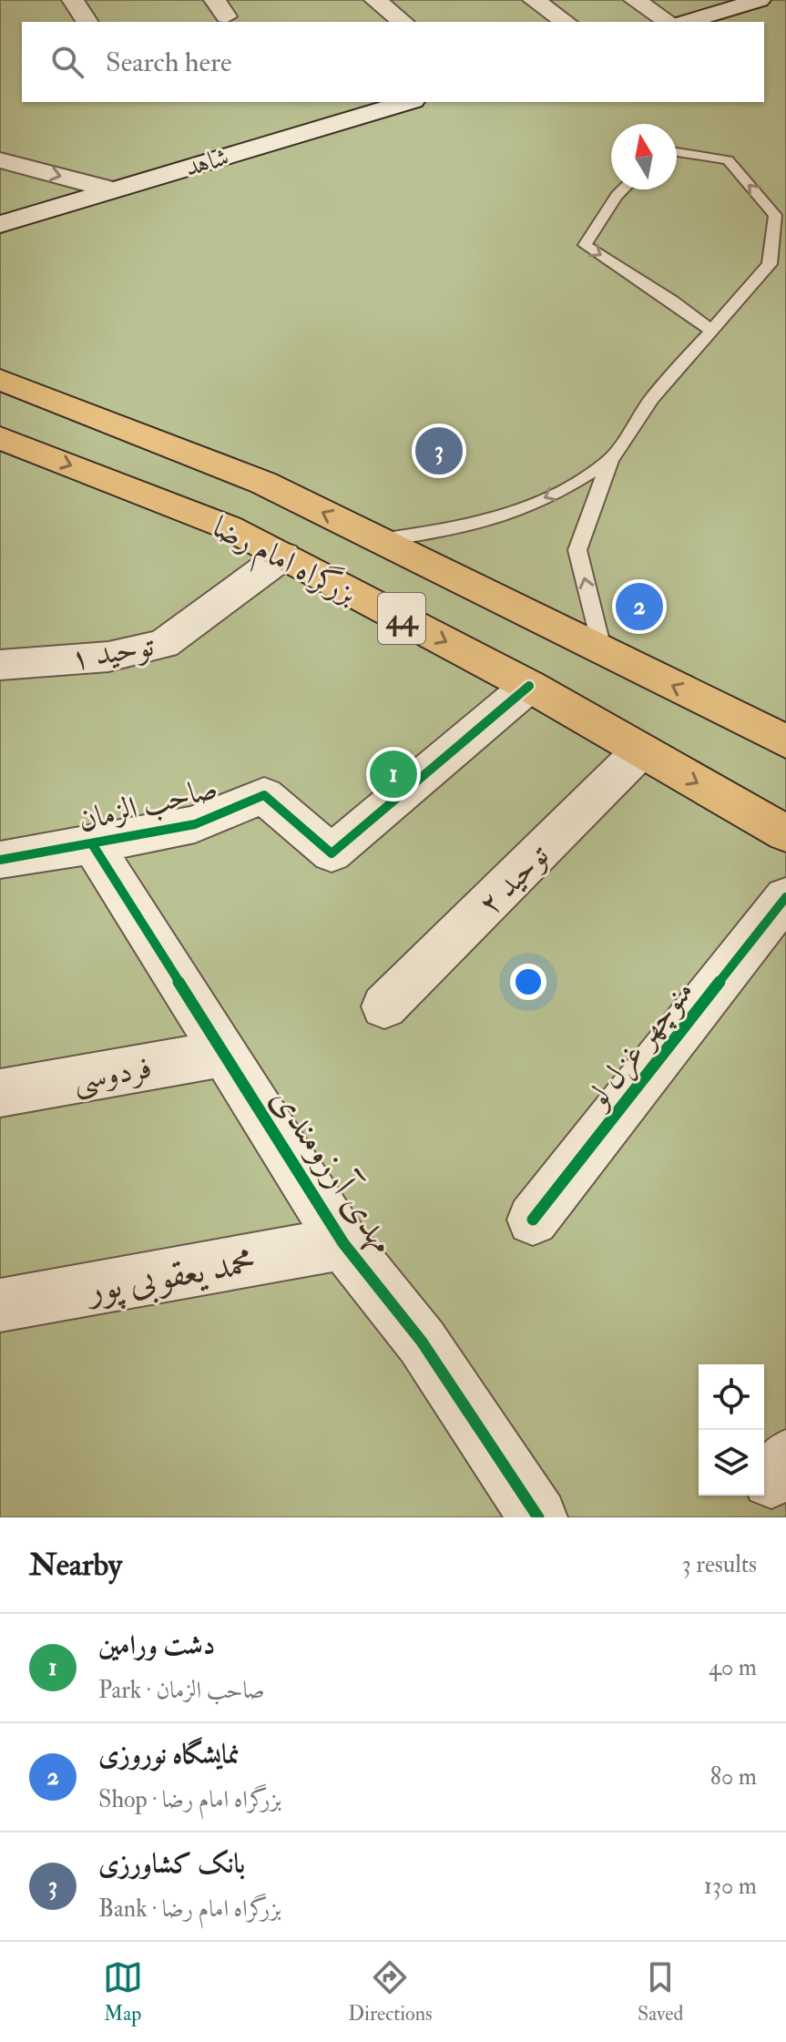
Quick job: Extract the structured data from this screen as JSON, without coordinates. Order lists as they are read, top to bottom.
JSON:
{
  "streets": {
    "highway": ["بزرگراه امام رضا", "44"],
    "street": [
      "شاهد",
      "توحید ۱",
      "صاحب الزمان",
      "توحید ۲",
      "منوچهر غزل لو",
      "فردوسی",
      "مهدی آرزومندی",
      "محمد یعقوبی پور"
    ]
  },
  "crossings": [
    ["بزرگراه امام رضا", "توحید ۱"],
    ["بزرگراه امام رضا", "صاحب الزمان"],
    ["بزرگراه امام رضا", "توحید ۲"],
    ["صاحب الزمان", "مهدی آرزومندی"],
    ["فردوسی", "مهدی آرزومندی"],
    ["مهدی آرزومندی", "محمد یعقوبی پور"]
  ],
  "north": "top",
  "page": {
    "search": "Search here",
    "pins": ["3", "2", "1"],
    "heading": ["Nearby", "3 results"],
    "list": [
      {
        "mark": "1",
        "name": "دشت ورامین",
        "note": "Park · صاحب الزمان",
        "value": "40 m"
      },
      {
        "mark": "2",
        "name": "نمایشگاه نوروزی",
        "note": "Shop · بزرگراه امام رضا",
        "value": "80 m"
      },
      {
        "mark": "3",
        "name": "بانک کشاورزی",
        "note": "Bank · بزرگراه امام رضا",
        "value": "130 m"
      }
    ],
    "nav": ["Map", "Directions", "Saved"]
  }
}
